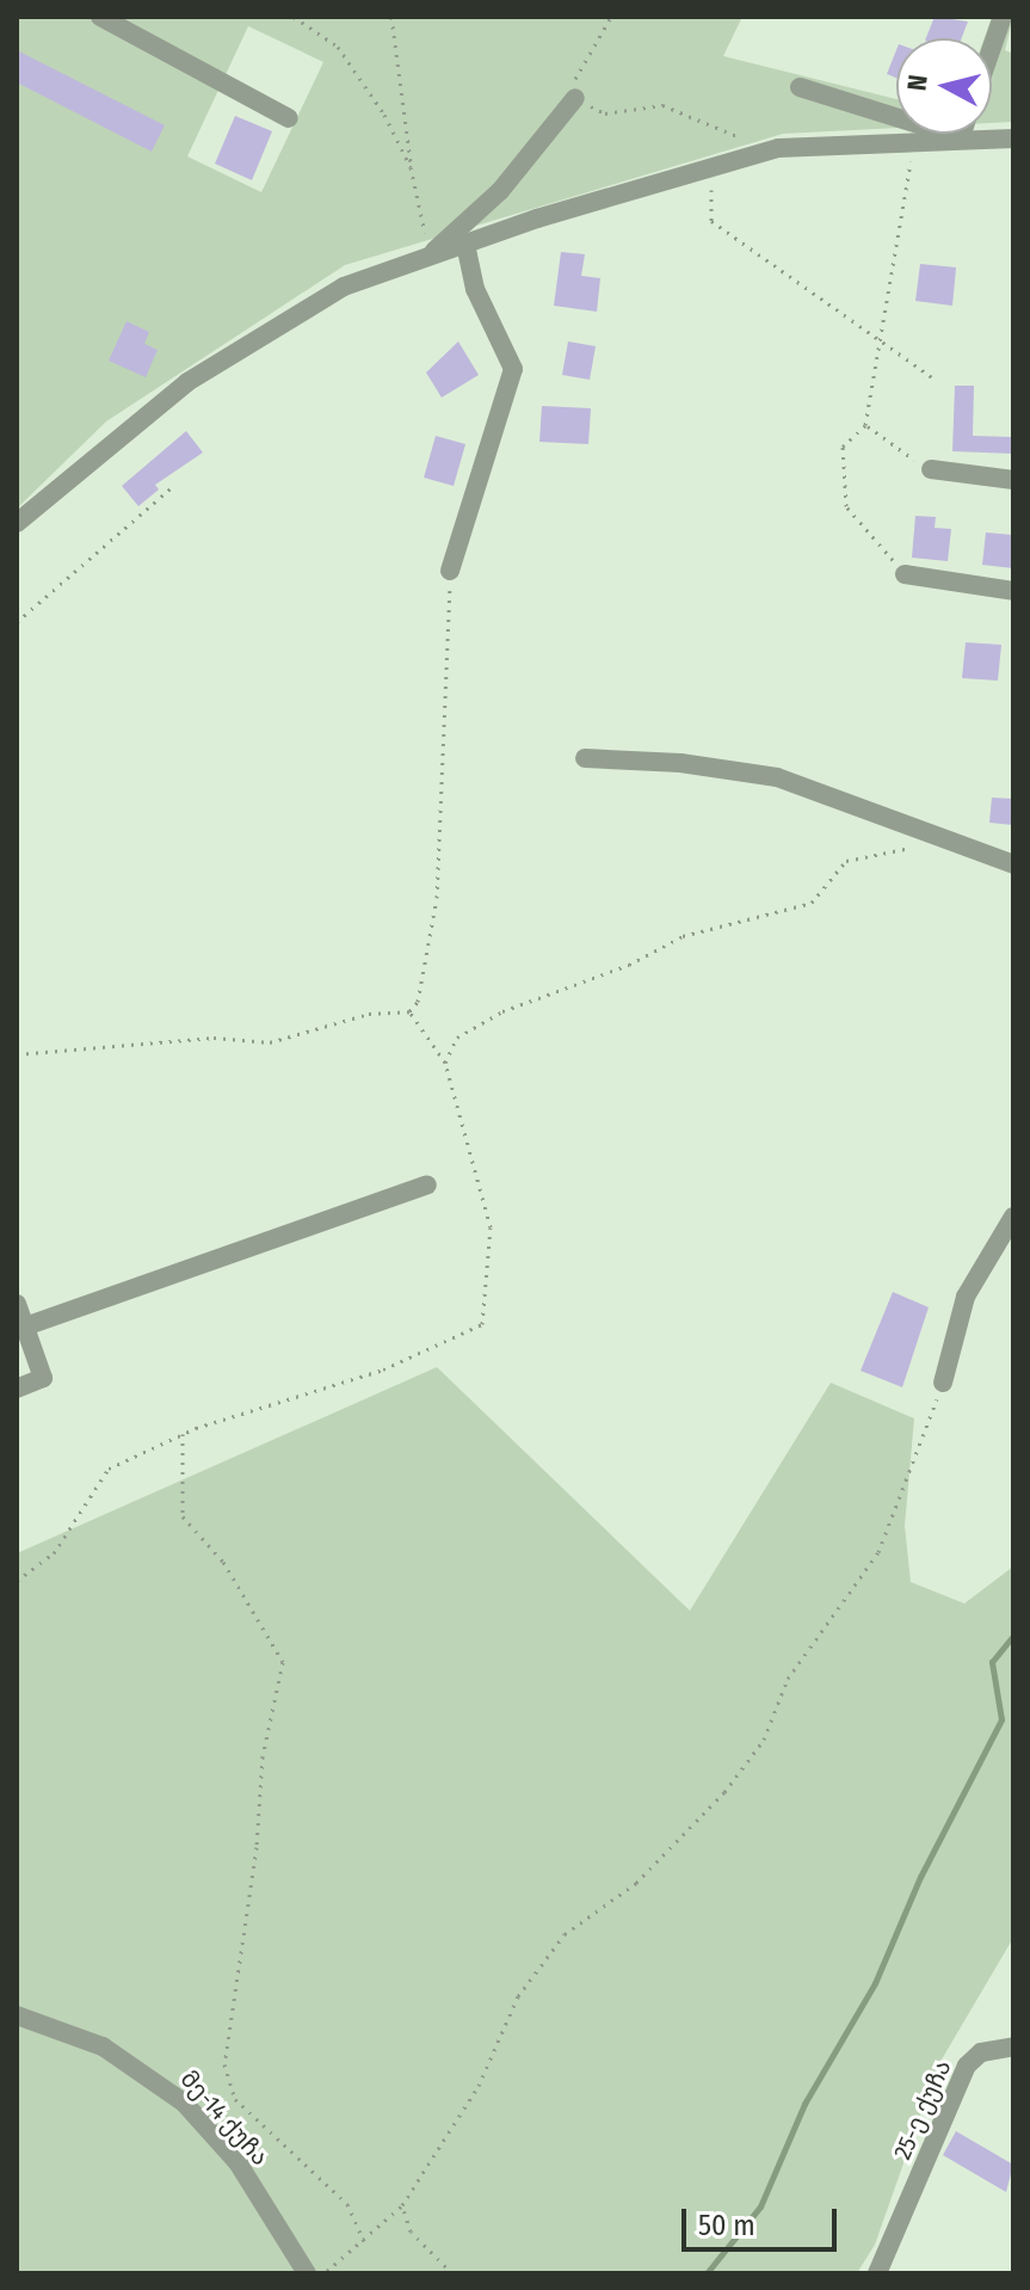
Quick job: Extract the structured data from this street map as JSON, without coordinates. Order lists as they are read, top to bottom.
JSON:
{
  "streets": {
    "street": ["25-ე ქუჩა", "მე-14 ქუჩა"]
  },
  "scale_bar": "50 m",
  "north": "left"
}
